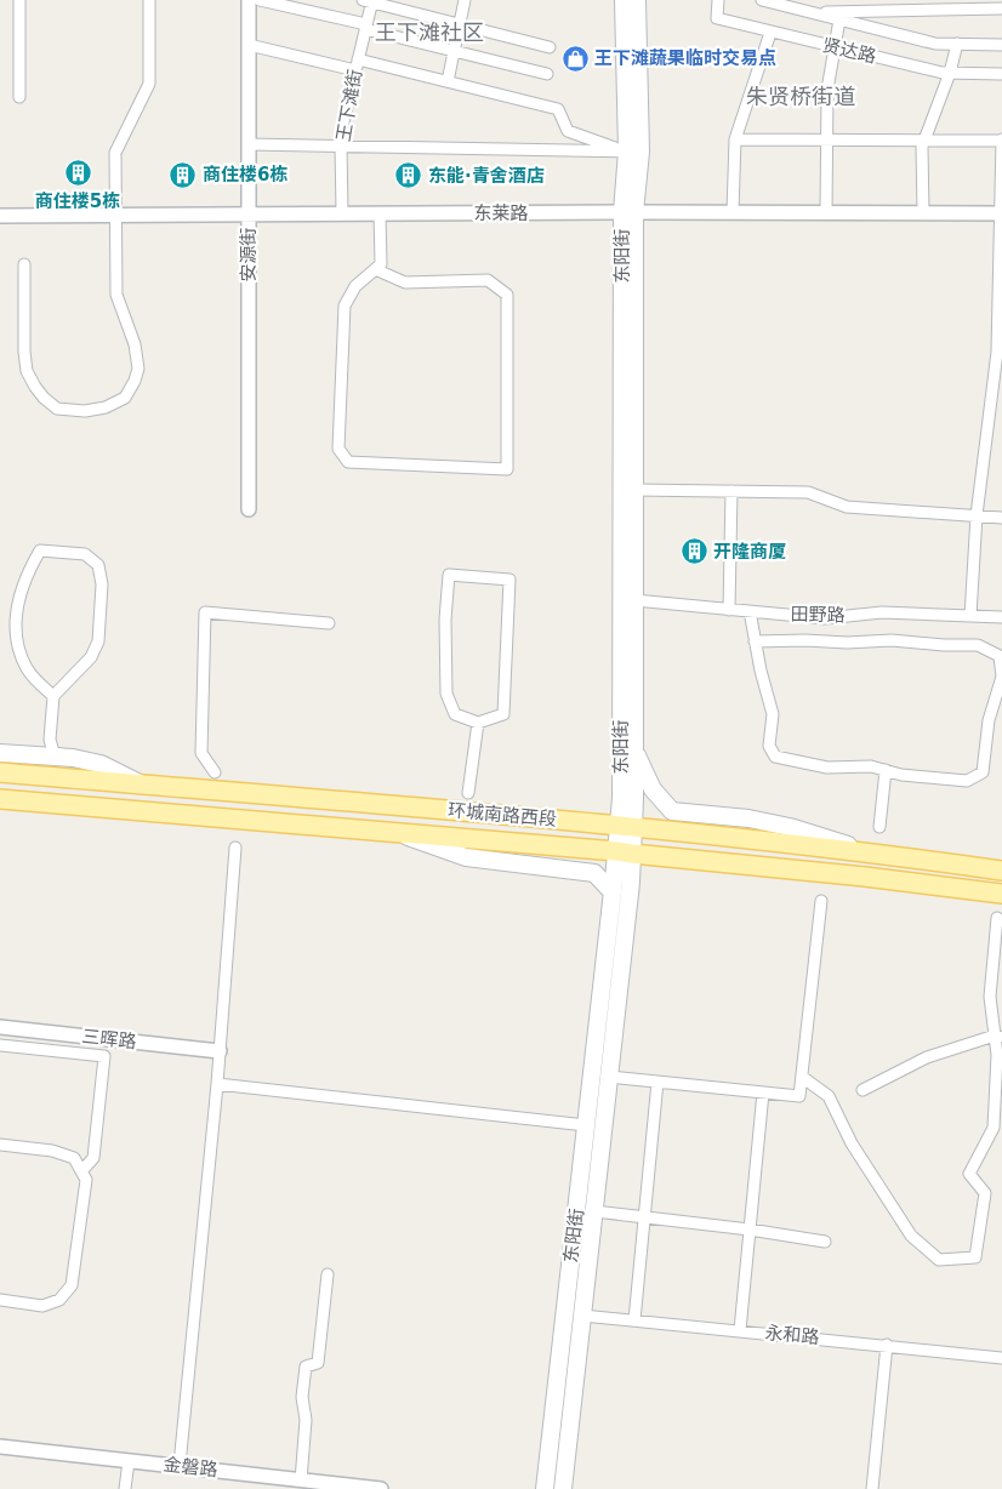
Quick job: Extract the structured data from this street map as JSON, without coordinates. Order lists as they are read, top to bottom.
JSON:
{
  "streets": {
    "main road": ["东阳街", "环城南路西段"],
    "street": [
      "贤达路",
      "王下滩街",
      "东莱路",
      "安源街",
      "田野路",
      "三晖路",
      "永和路",
      "金磐路"
    ]
  },
  "crossings": [
    ["王下滩街", "东莱路"],
    ["东莱路", "安源街"],
    ["东莱路", "东阳街"],
    ["东阳街", "田野路"],
    ["东阳街", "环城南路西段"],
    ["东阳街", "永和路"]
  ],
  "districts": ["王下滩社区", "朱贤桥街道"],
  "places": {
    "shop": ["王下滩蔬果临时交易点"],
    "building": [
      "商住楼5栋",
      "商住楼6栋",
      "东能·青舍酒店",
      "开隆商厦"
    ]
  }
}
